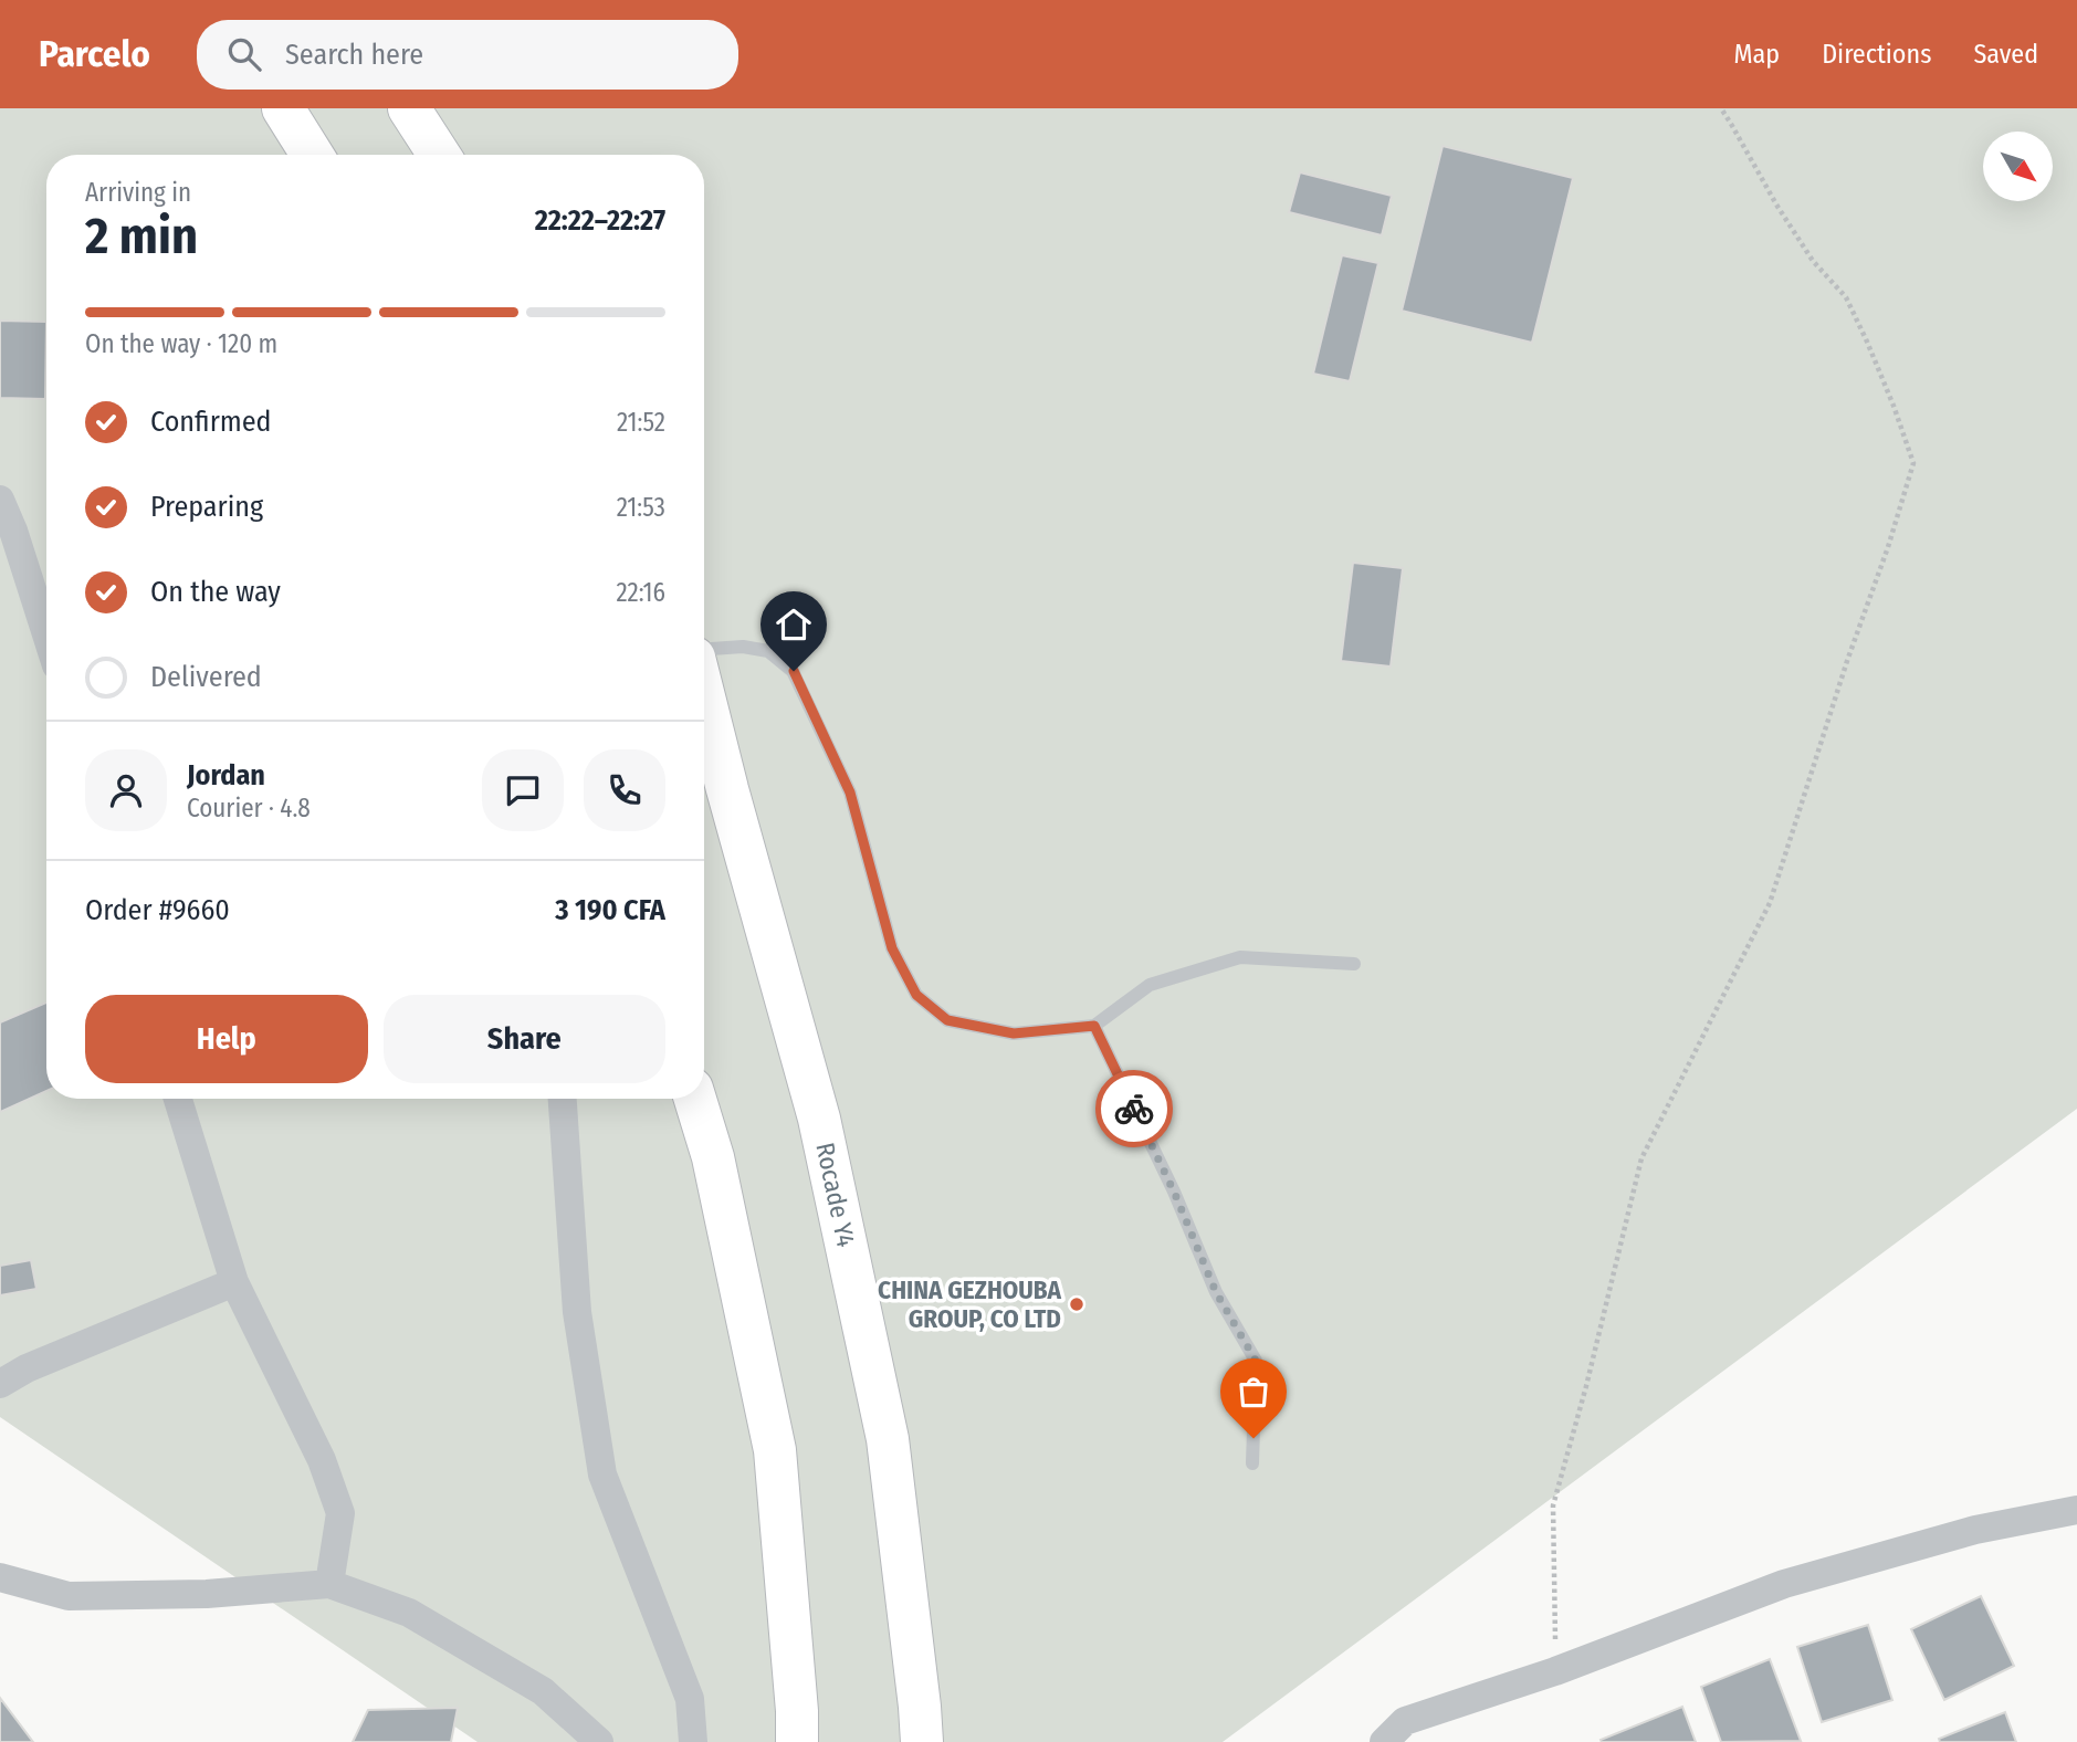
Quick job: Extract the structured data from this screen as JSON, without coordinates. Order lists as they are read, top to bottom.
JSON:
{
  "streets": {
    "highway": ["Rocade Y4"]
  },
  "places": ["CHINA GEZHOUBA GROUP, CO LTD"],
  "north": "bottom right",
  "page": {
    "header": "Parcelo",
    "search": "Search here",
    "nav": ["Map", "Directions", "Saved"],
    "heading": ["2 min", "Arriving in", "22:22–22:27"],
    "panel": [
      "Jordan",
      "Courier · 4.8",
      "Order #9660",
      "3 190 CFA"
    ],
    "bar": "On the way · 120 m",
    "list": [
      ["Confirmed", "21:52"],
      ["Preparing", "21:53"],
      ["On the way", "22:16"],
      "Delivered"
    ],
    "buttons": ["Help", "Share"]
  }
}
